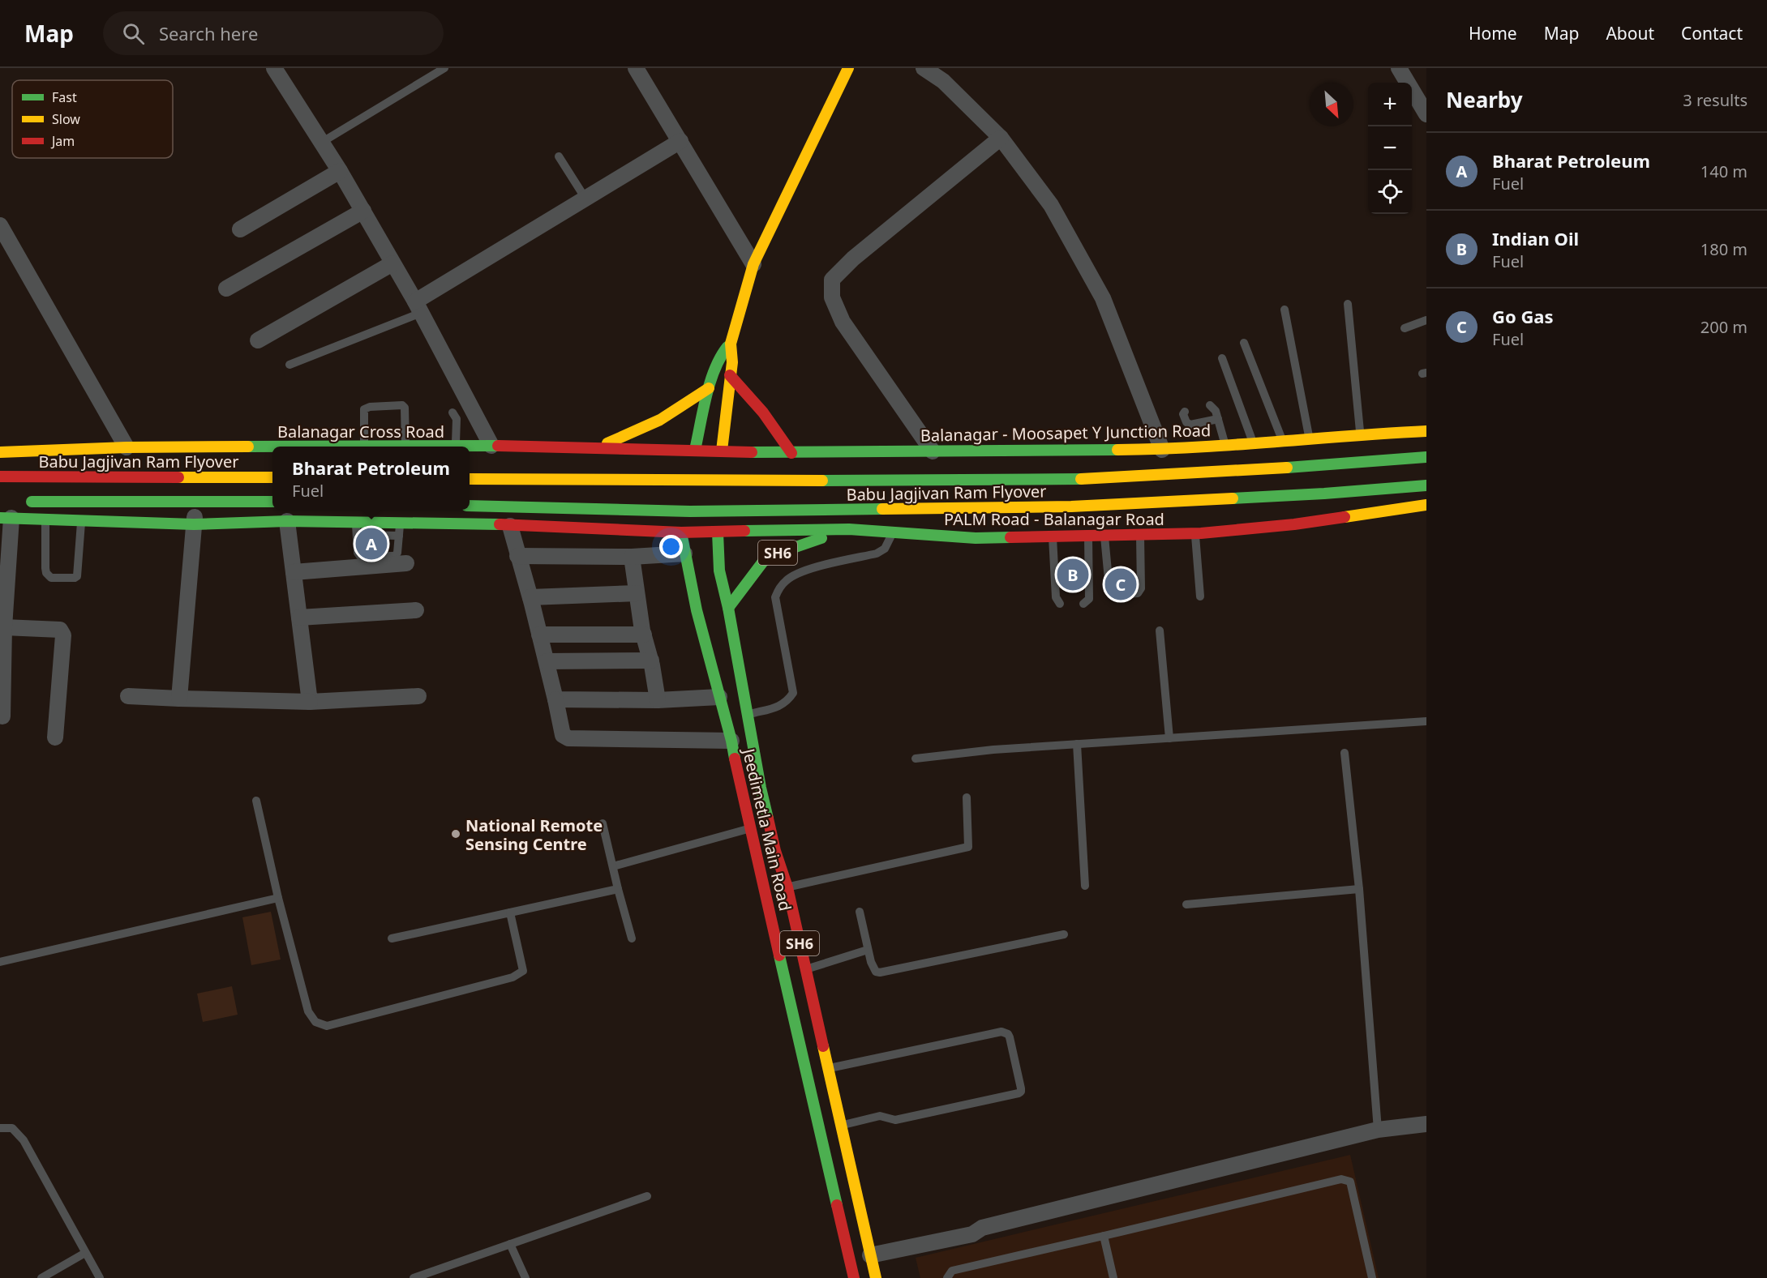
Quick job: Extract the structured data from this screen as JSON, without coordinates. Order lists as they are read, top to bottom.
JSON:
{
  "streets": {
    "main road": [
      "Balanagar Cross Road",
      "Balanagar - Moosapet Y Junction Road",
      "Babu Jagjivan Ram Flyover",
      "PALM Road - Balanagar Road",
      "SH6",
      "Jeedimetla Main Road"
    ]
  },
  "crossings": [
    ["PALM Road - Balanagar Road", "SH6"],
    ["PALM Road - Balanagar Road", "Jeedimetla Main Road"],
    ["SH6", "Jeedimetla Main Road"]
  ],
  "places": ["National Remote Sensing Centre"],
  "legend": ["Fast", "Slow", "Jam"],
  "north": "bottom right",
  "page": {
    "header": "Map",
    "search": "Search here",
    "nav": [
      "Home",
      "Map",
      "About",
      "Contact"
    ],
    "heading": ["Nearby", "3 results"],
    "map_buttons": ["+", "−"],
    "list": [
      {
        "mark": "A",
        "name": "Bharat Petroleum",
        "note": "Fuel",
        "value": "140 m"
      },
      {
        "mark": "B",
        "name": "Indian Oil",
        "note": "Fuel",
        "value": "180 m"
      },
      {
        "mark": "C",
        "name": "Go Gas",
        "note": "Fuel",
        "value": "200 m"
      }
    ],
    "popup": ["Bharat Petroleum", "Fuel"],
    "pins": ["A", "B", "C"]
  }
}
